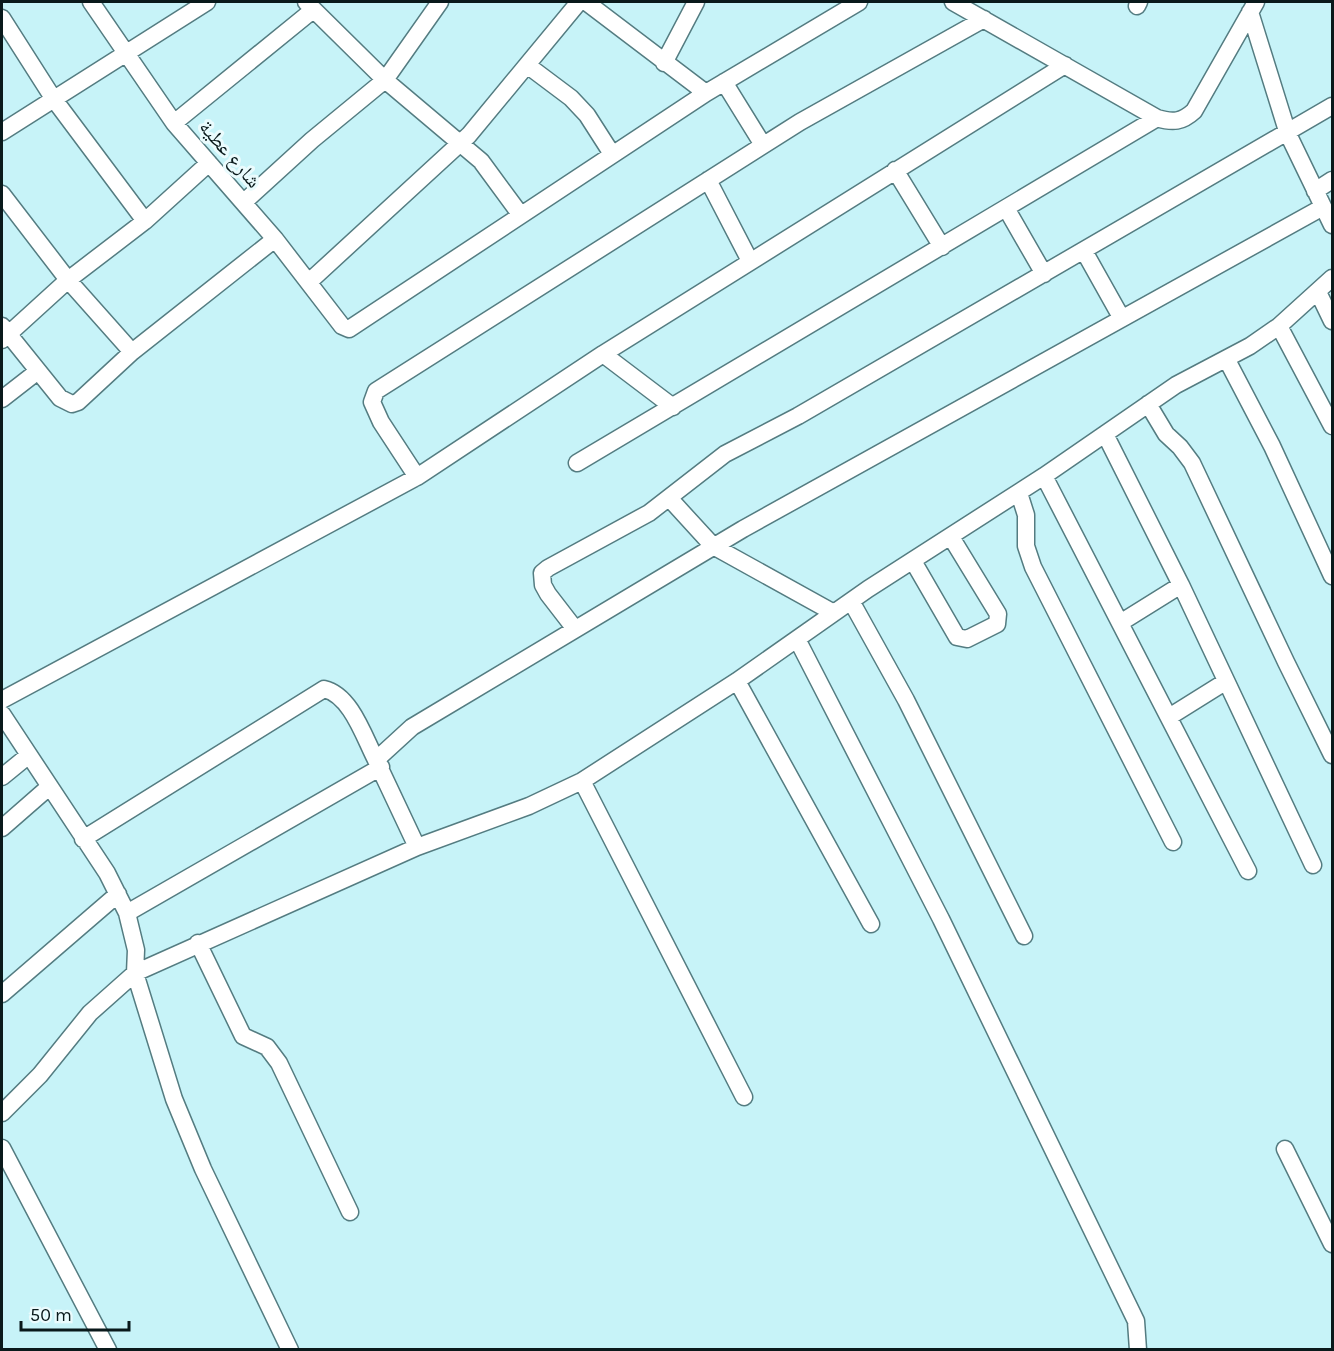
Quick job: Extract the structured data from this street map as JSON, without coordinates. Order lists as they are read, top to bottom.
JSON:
{
  "streets": {
    "street": ["شارع عطية"]
  },
  "scale_bar": "50 m"
}
